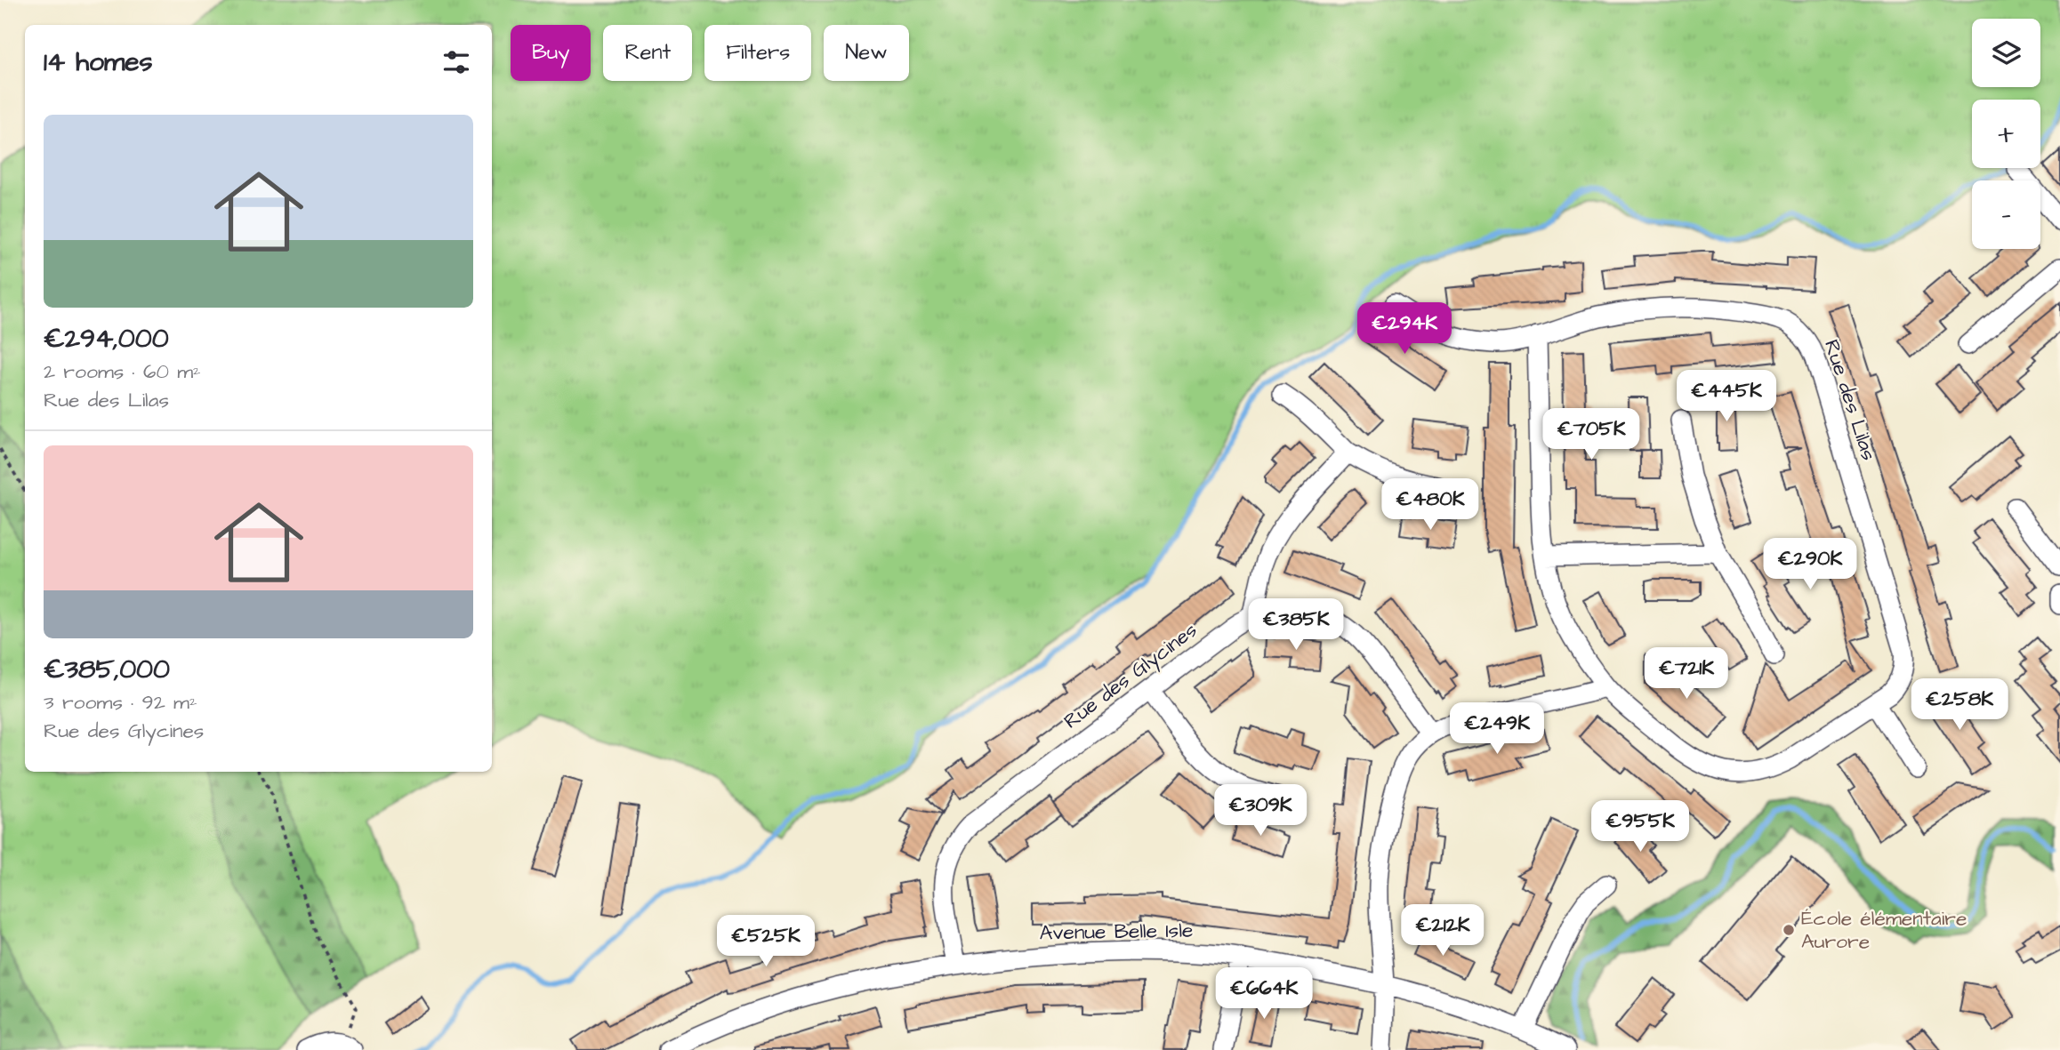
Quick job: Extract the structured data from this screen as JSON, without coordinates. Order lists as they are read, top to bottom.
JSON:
{
  "streets": {
    "street": ["Rue des Lilas", "Rue des Glycines", "Avenue Belle Isle"]
  },
  "crossings": [
    ["Rue des Glycines", "Avenue Belle Isle"]
  ],
  "places": ["École élémentaire Aurore"],
  "page": {
    "map_buttons": ["+", "−"],
    "chip": [
      "Buy",
      "Rent",
      "Filters",
      "New"
    ],
    "heading": "14 homes",
    "list": [
      {
        "name": "€294,000",
        "note": "2 rooms · 60 m² · Rue des Lilas"
      },
      {
        "name": "€385,000",
        "note": "3 rooms · 92 m² · Rue des Glycines"
      }
    ],
    "price": [
      "€294K",
      "€445K",
      "€705K",
      "€480K",
      "€290K",
      "€385K",
      "€721K",
      "€258K",
      "€249K",
      "€309K",
      "€955K",
      "€212K",
      "€525K",
      "€664K"
    ]
  }
}
